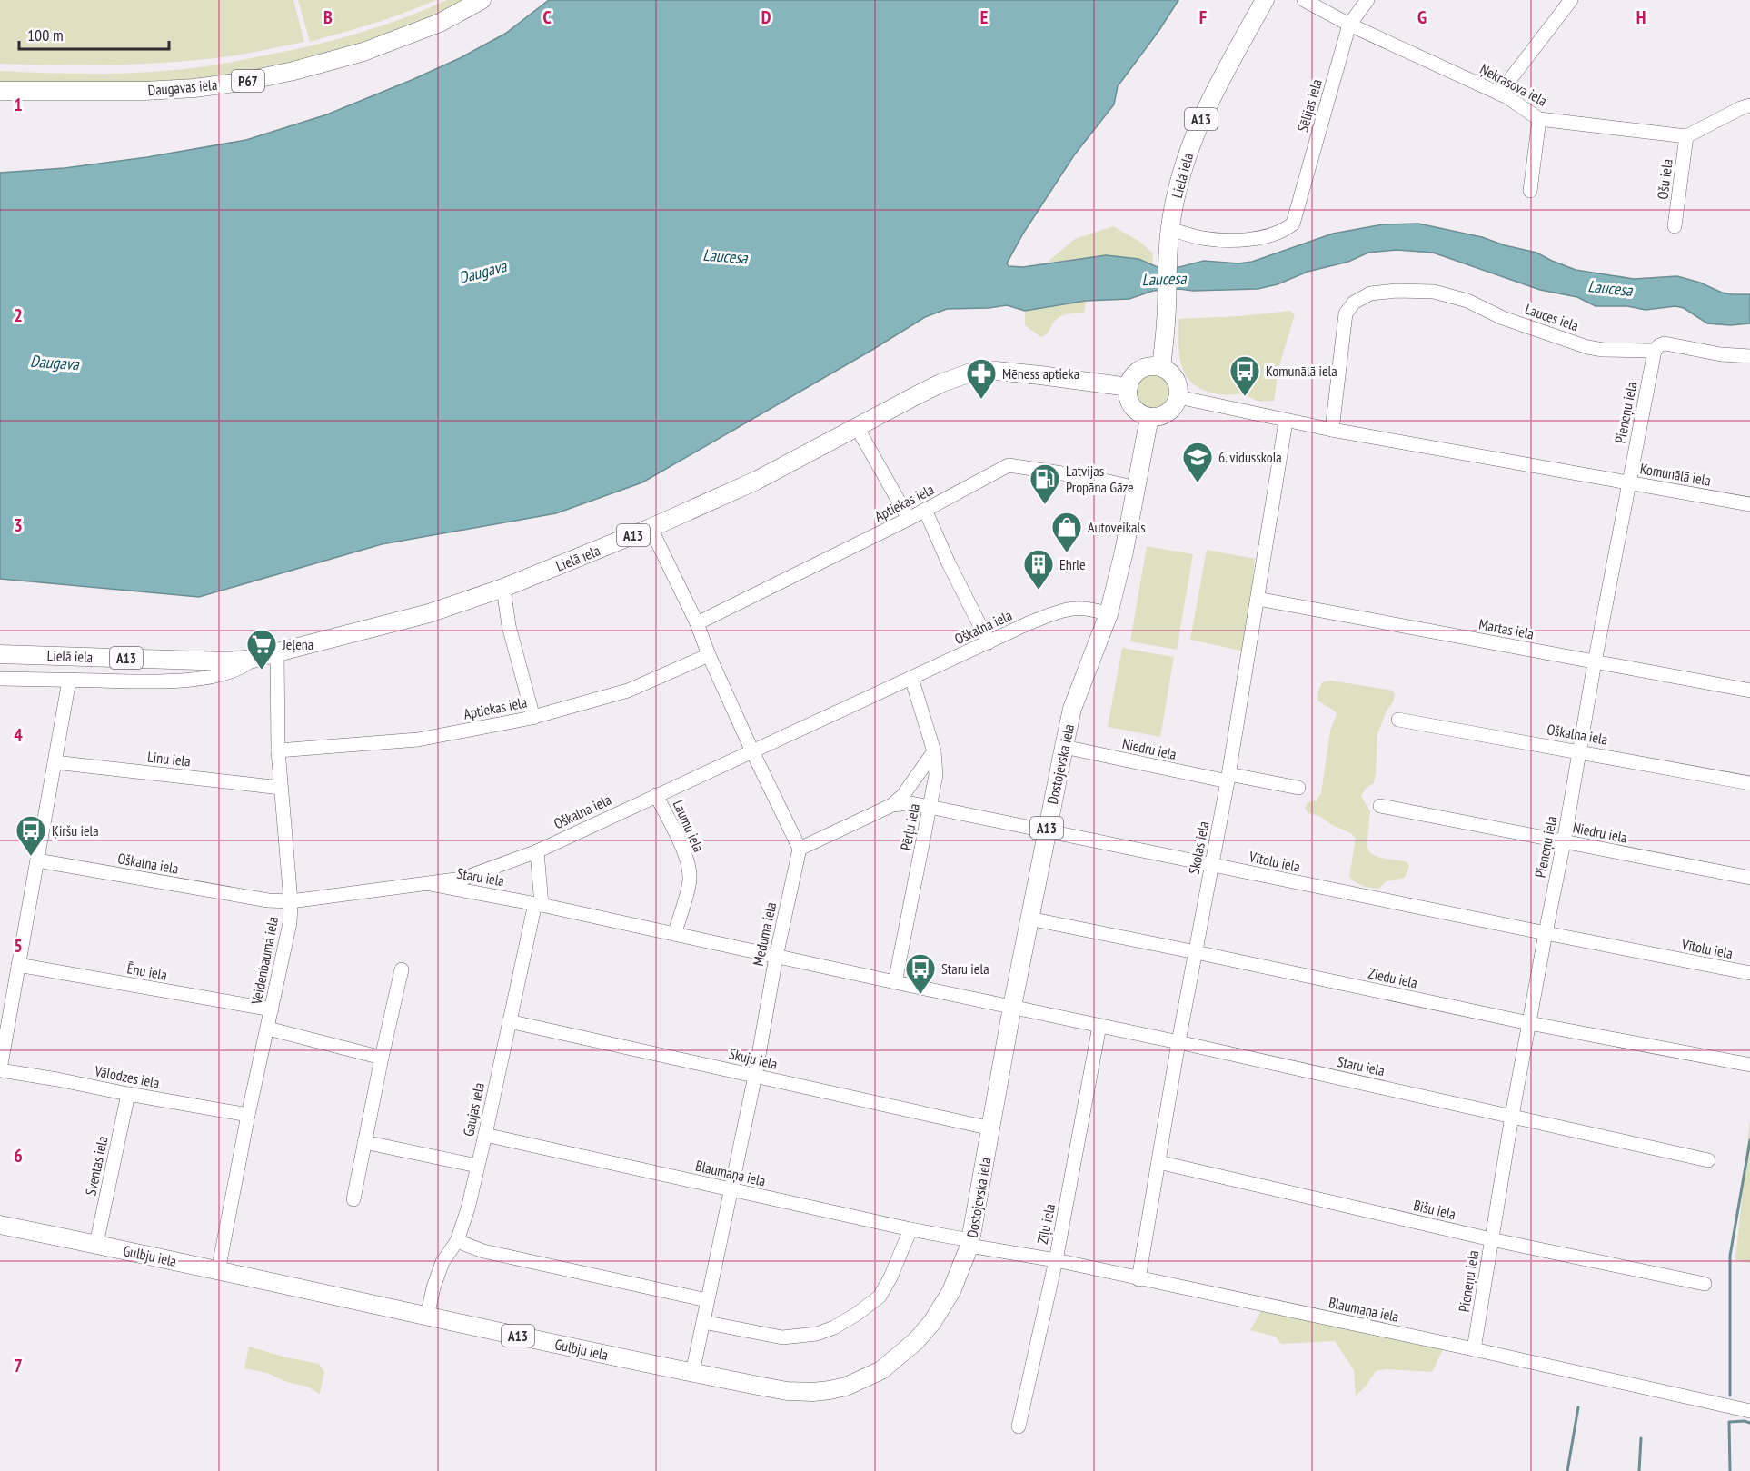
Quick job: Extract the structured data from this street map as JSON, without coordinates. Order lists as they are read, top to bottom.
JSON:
{
  "streets": {
    "main road": [
      "P67",
      "Daugavas iela",
      "A13",
      "Lielā iela",
      "Dostojevska iela",
      "Gulbju iela"
    ],
    "street": [
      "Ņekrasova iela",
      "Sēlijas iela",
      "Ošu iela",
      "Lauces iela",
      "Pieneņu iela",
      "Komunālā iela",
      "Aptiekas iela",
      "Oškalna iela",
      "Martas iela",
      "Niedru iela",
      "Linu iela",
      "Laumu iela",
      "Pērļu iela",
      "Skolas iela",
      "Vītolu iela",
      "Staru iela",
      "Meduma iela",
      "Veidenbauma iela",
      "Ēnu iela",
      "Ziedu iela",
      "Skuju iela",
      "Vālodzes iela",
      "Gaujas iela",
      "Sventas iela",
      "Blaumaņa iela",
      "Bišu iela",
      "Zīļu iela"
    ]
  },
  "crossings": [
    ["Ņekrasova iela", "Sēlijas iela"],
    ["Ņekrasova iela", "Ošu iela"],
    ["Sēlijas iela", "Lielā iela"],
    ["Lielā iela", "Komunālā iela"],
    ["Lielā iela", "Dostojevska iela"],
    ["Lielā iela", "Veidenbauma iela"],
    ["Lauces iela", "Pieneņu iela"],
    ["Lauces iela", "Komunālā iela"],
    ["Pieneņu iela", "Komunālā iela"],
    ["Pieneņu iela", "Oškalna iela"],
    ["Pieneņu iela", "Martas iela"],
    ["Pieneņu iela", "Niedru iela"],
    ["Pieneņu iela", "Vītolu iela"],
    ["Pieneņu iela", "Staru iela"],
    ["Pieneņu iela", "Ziedu iela"],
    ["Pieneņu iela", "Blaumaņa iela"],
    ["Pieneņu iela", "Bišu iela"],
    ["Komunālā iela", "Dostojevska iela"],
    ["Komunālā iela", "Skolas iela"],
    ["Aptiekas iela", "Dostojevska iela"],
    ["Aptiekas iela", "Veidenbauma iela"],
    ["Oškalna iela", "Dostojevska iela"],
    ["Oškalna iela", "Laumu iela"],
    ["Oškalna iela", "Pērļu iela"],
    ["Oškalna iela", "Staru iela"],
    ["Oškalna iela", "Veidenbauma iela"],
    ["Oškalna iela", "Gaujas iela"],
    ["Martas iela", "Skolas iela"],
    ["Niedru iela", "Dostojevska iela"],
    ["Niedru iela", "Skolas iela"],
    ["Linu iela", "Veidenbauma iela"],
    ["Dostojevska iela", "Vītolu iela"],
    ["Dostojevska iela", "Staru iela"],
    ["Dostojevska iela", "Ziedu iela"],
    ["Dostojevska iela", "Skuju iela"],
    ["Dostojevska iela", "Blaumaņa iela"],
    ["Dostojevska iela", "Gulbju iela"],
    ["Laumu iela", "Staru iela"],
    ["Pērļu iela", "Vītolu iela"],
    ["Pērļu iela", "Staru iela"],
    ["Skolas iela", "Vītolu iela"],
    ["Skolas iela", "Staru iela"],
    ["Skolas iela", "Ziedu iela"],
    ["Skolas iela", "Blaumaņa iela"],
    ["Skolas iela", "Bišu iela"],
    ["Vītolu iela", "Meduma iela"],
    ["Staru iela", "Meduma iela"],
    ["Staru iela", "Gaujas iela"],
    ["Staru iela", "Zīļu iela"],
    ["Meduma iela", "Skuju iela"],
    ["Meduma iela", "Blaumaņa iela"],
    ["Meduma iela", "Gulbju iela"],
    ["Veidenbauma iela", "Ēnu iela"],
    ["Veidenbauma iela", "Vālodzes iela"],
    ["Veidenbauma iela", "Gulbju iela"],
    ["Skuju iela", "Gaujas iela"],
    ["Vālodzes iela", "Sventas iela"],
    ["Gaujas iela", "Blaumaņa iela"],
    ["Gaujas iela", "Gulbju iela"],
    ["Sventas iela", "Gulbju iela"],
    ["Blaumaņa iela", "Zīļu iela"],
    ["Blaumaņa iela", "Gulbju iela"]
  ],
  "water": ["Laucesa", "Daugava"],
  "places": {
    "bus stop": ["Komunālā iela", "Ķiršu iela", "Staru iela"],
    "pharmacy": ["Mēness aptieka"],
    "school or university": ["6. vidusskola"],
    "fuel station": ["Latvijas Propāna Gāze"],
    "shop": ["Autoveikals"],
    "building": ["Ehrle"],
    "supermarket": ["Jeļena"]
  },
  "scale_bar": "100 m",
  "grid": {
    "columns": [
      "B",
      "C",
      "D",
      "E",
      "F",
      "G",
      "H"
    ],
    "rows": [
      "1",
      "2",
      "3",
      "4",
      "5",
      "6",
      "7"
    ]
  }
}
